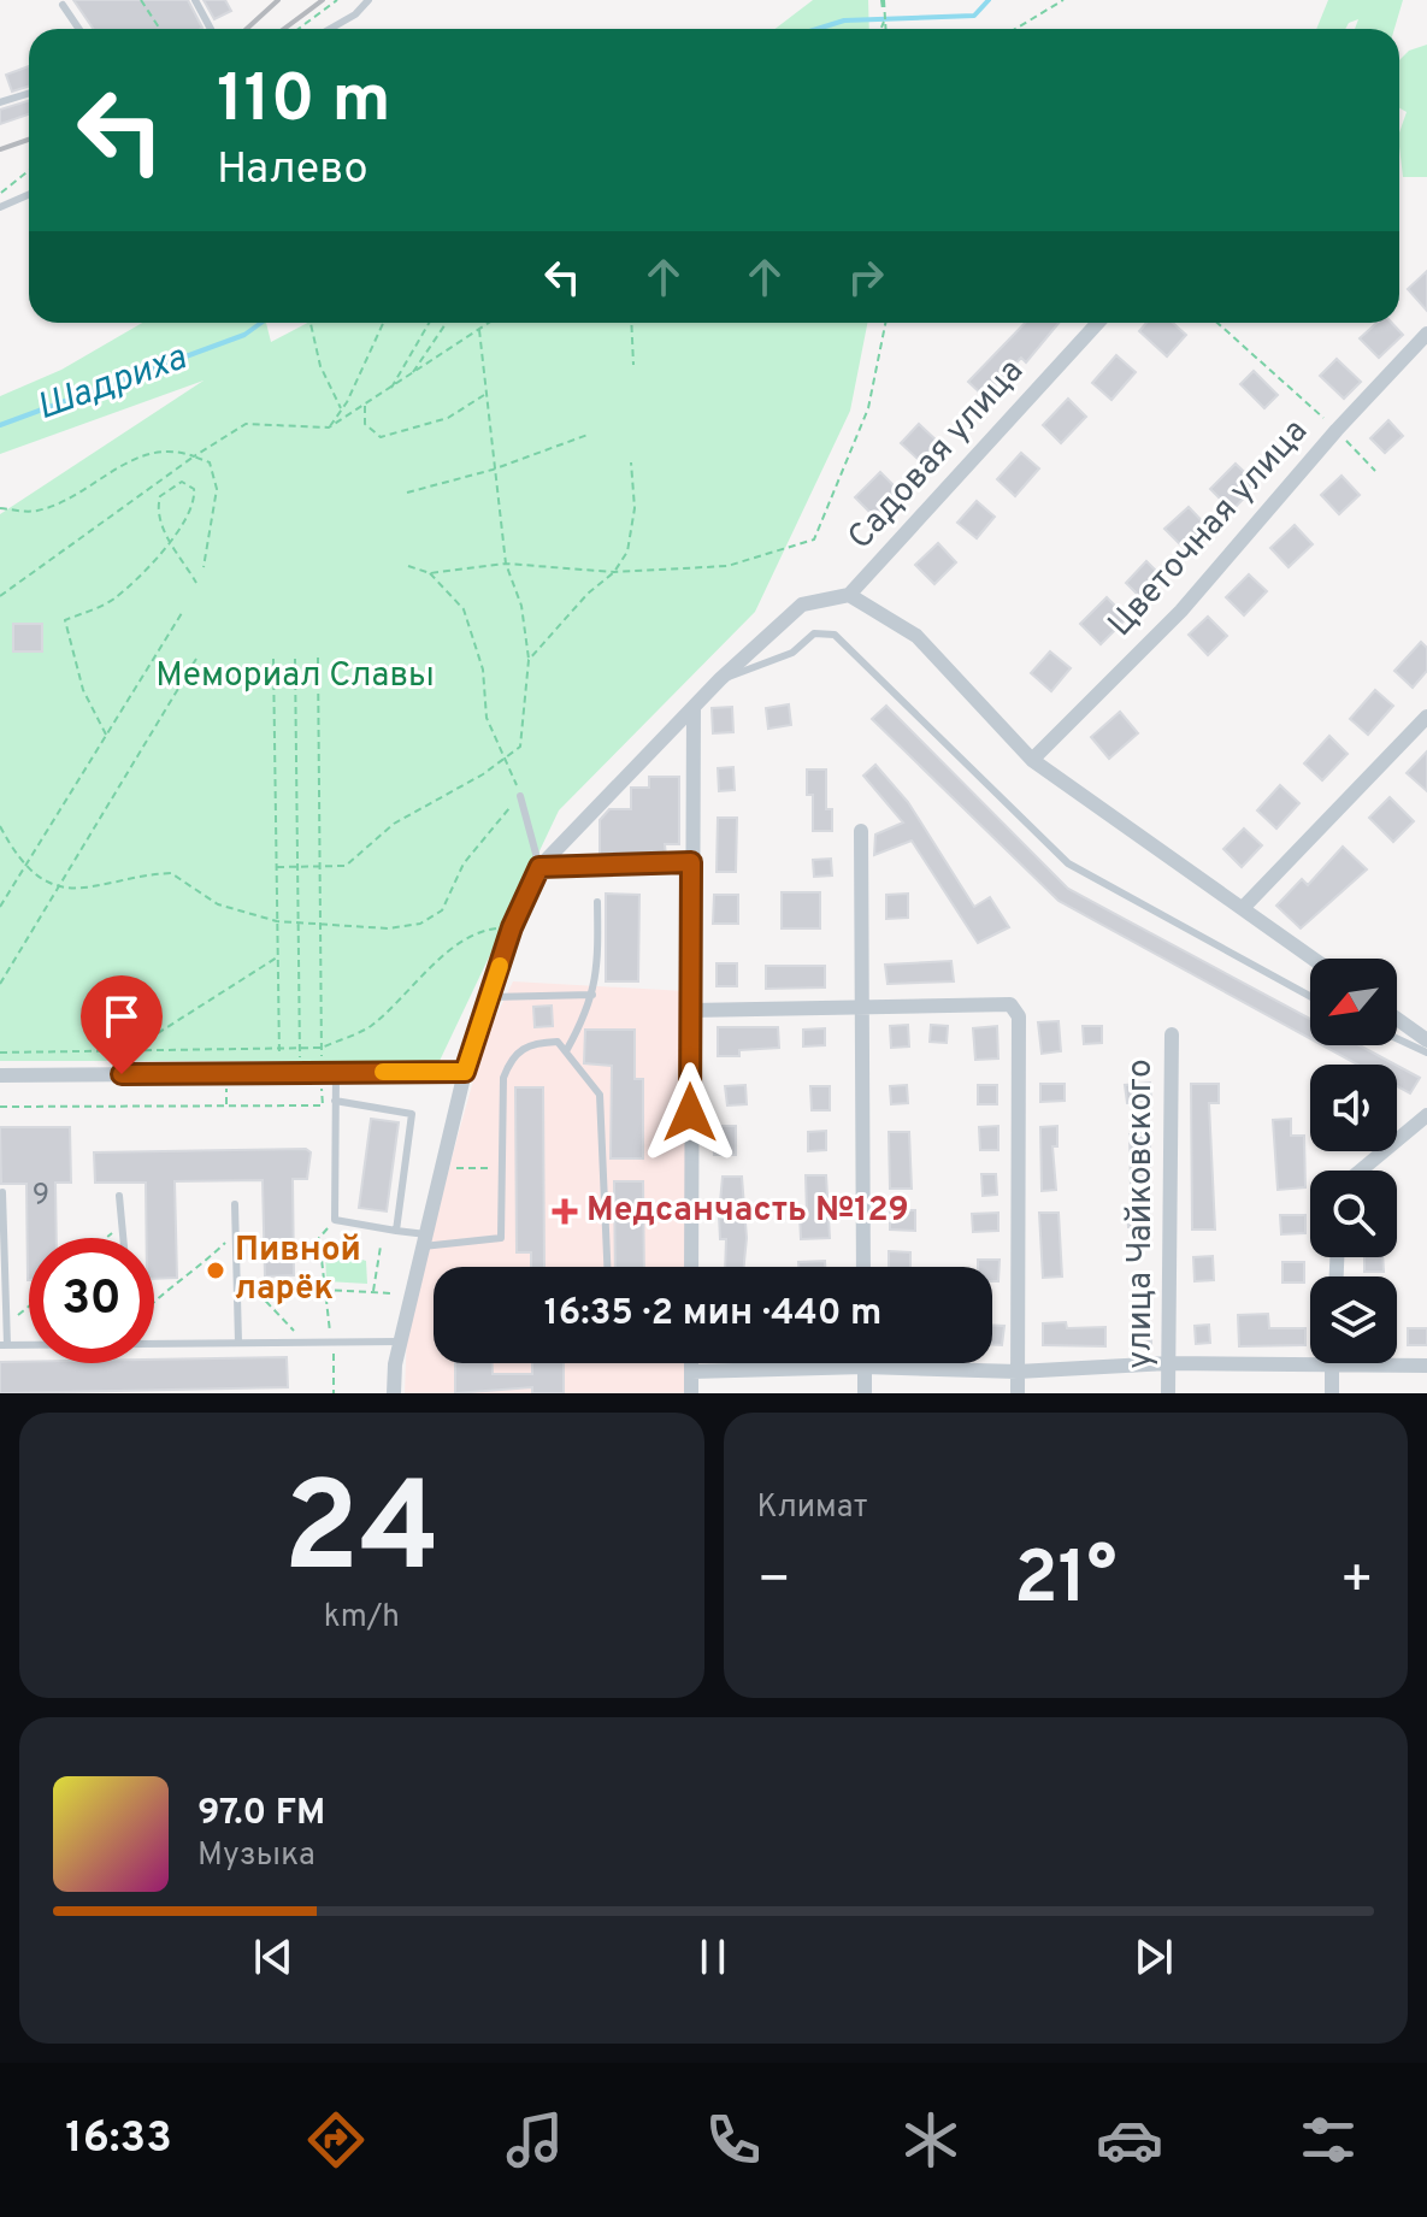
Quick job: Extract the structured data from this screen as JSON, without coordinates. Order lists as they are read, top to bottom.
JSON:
{
  "streets": {
    "street": ["Садовая улица", "Цветочная улица", "улица Чайковского"]
  },
  "water": ["Шадриха"],
  "parks": ["Мемориал Славы"],
  "places": {
    "health": ["Медсанчасть №129"],
    "other": ["Пивной ларёк"]
  },
  "house_numbers": ["9"],
  "north": "bottom left",
  "page": {
    "turn": ["110 m", "Налево"],
    "limit": "30",
    "trip": "16:35 · 2 мин · 440 m",
    "tile": [
      ["24", "km/h"],
      "Климат"
    ],
    "heat": ["−", "21°", "+"],
    "song": ["97.0 FM", "Музыка"],
    "tabs": "16:33"
  }
}
